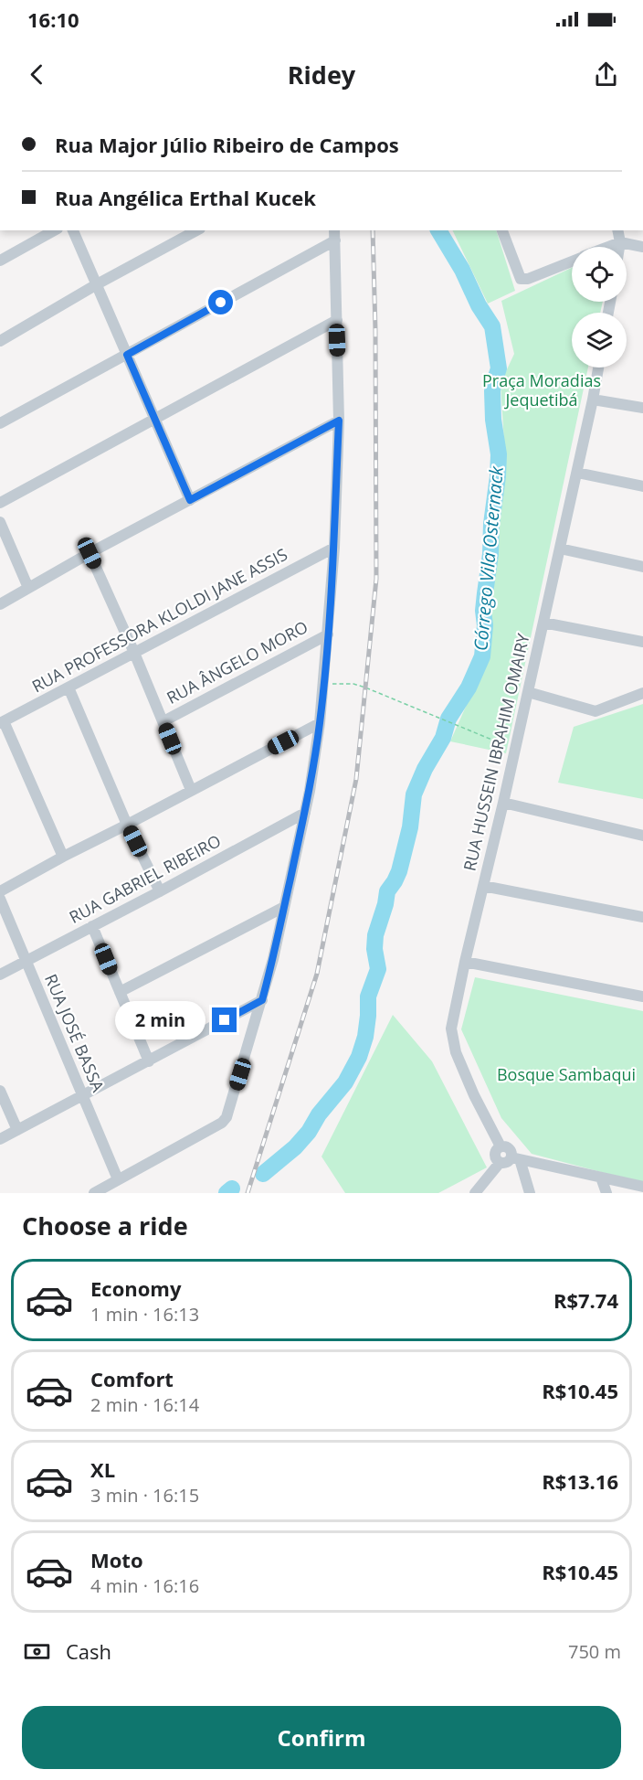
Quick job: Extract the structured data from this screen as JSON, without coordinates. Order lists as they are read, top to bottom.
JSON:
{
  "streets": {
    "street": [
      "RUA PROFESSORA KLOLDI JANE ASSIS",
      "RUA ÂNGELO MORO",
      "RUA HUSSEIN IBRAHIM OMAIRY",
      "RUA GABRIEL RIBEIRO",
      "RUA JOSÉ BASSA"
    ]
  },
  "crossings": [
    ["RUA GABRIEL RIBEIRO", "RUA JOSÉ BASSA"]
  ],
  "water": ["Córrego Vila Osternack"],
  "parks": ["Praça Moradias Jequetibá", "Bosque Sambaqui"],
  "page": {
    "status": "16:10",
    "header": "Ridey",
    "banner": ["Rua Major Júlio Ribeiro de Campos", "Rua Angélica Erthal Kucek"],
    "bubble": "2 min",
    "heading": "Choose a ride",
    "list": [
      {
        "name": "Economy",
        "note": "1 min · 16:13",
        "value": "R$7.74"
      },
      {
        "name": "Comfort",
        "note": "2 min · 16:14",
        "value": "R$10.45"
      },
      {
        "name": "XL",
        "note": "3 min · 16:15",
        "value": "R$13.16"
      },
      {
        "name": "Moto",
        "note": "4 min · 16:16",
        "value": "R$10.45"
      }
    ],
    "pay": ["Cash", "750 m"],
    "buttons": "Confirm"
  }
}
